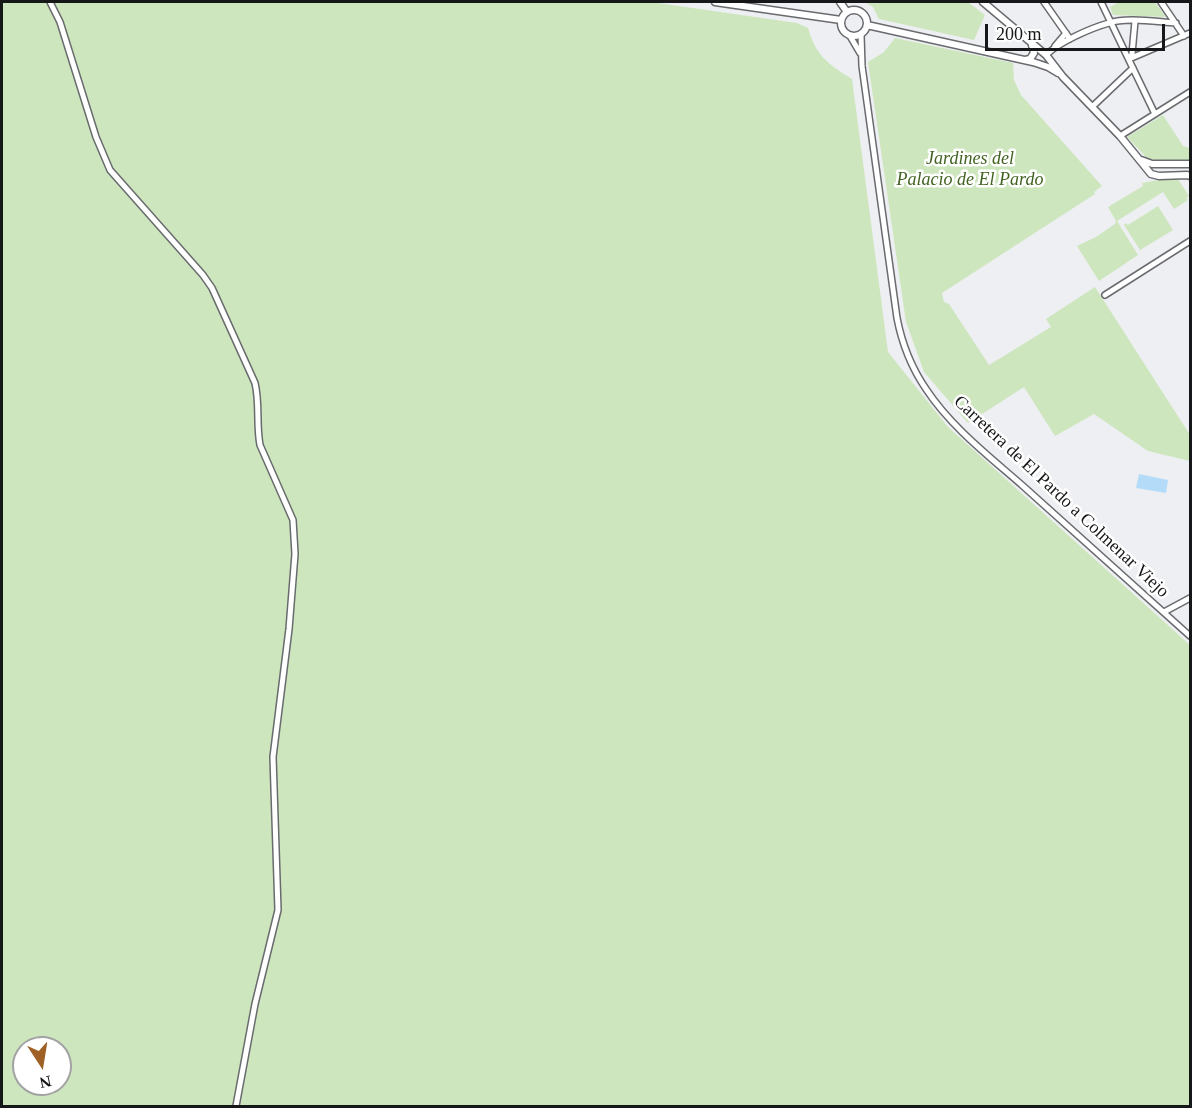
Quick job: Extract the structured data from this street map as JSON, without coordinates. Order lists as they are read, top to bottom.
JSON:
{
  "streets": {
    "street": ["Carretera de El Pardo a Colmenar Viejo"]
  },
  "parks": ["Jardines del Palacio de El Pardo"],
  "scale_bar": "200 m",
  "north": "bottom"
}
